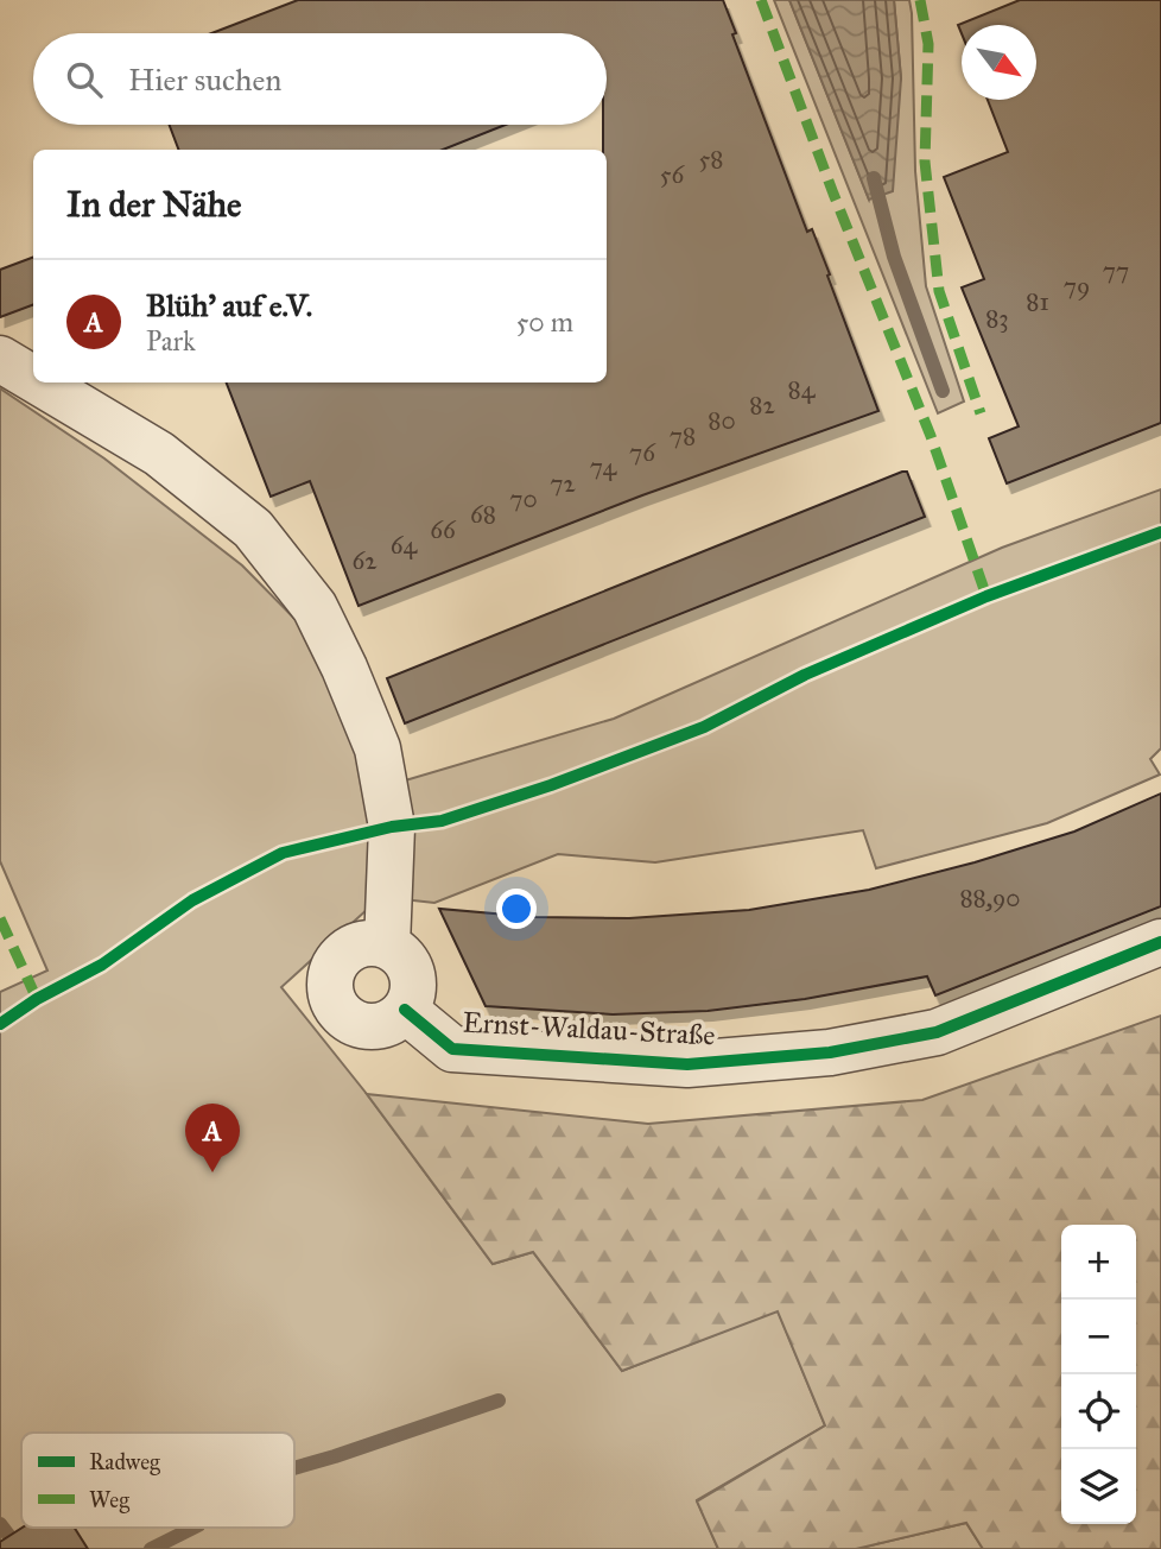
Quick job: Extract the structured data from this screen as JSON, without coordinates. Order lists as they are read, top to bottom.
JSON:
{
  "streets": {
    "street": ["Ernst-Waldau-Straße"]
  },
  "house_numbers": [
    "58",
    "56",
    "77",
    "79",
    "81",
    "83",
    "84",
    "82",
    "80",
    "78",
    "76",
    "74",
    "72",
    "70",
    "68",
    "66",
    "64",
    "62",
    "88,90"
  ],
  "legend": ["Radweg", "Weg"],
  "north": "bottom right",
  "page": {
    "search": "Hier suchen",
    "heading": "In der Nähe",
    "list": [
      {
        "mark": "A",
        "name": "Blüh' auf e.V.",
        "note": "Park",
        "value": "50 m"
      }
    ],
    "pins": "A",
    "map_buttons": ["+", "−"]
  }
}
